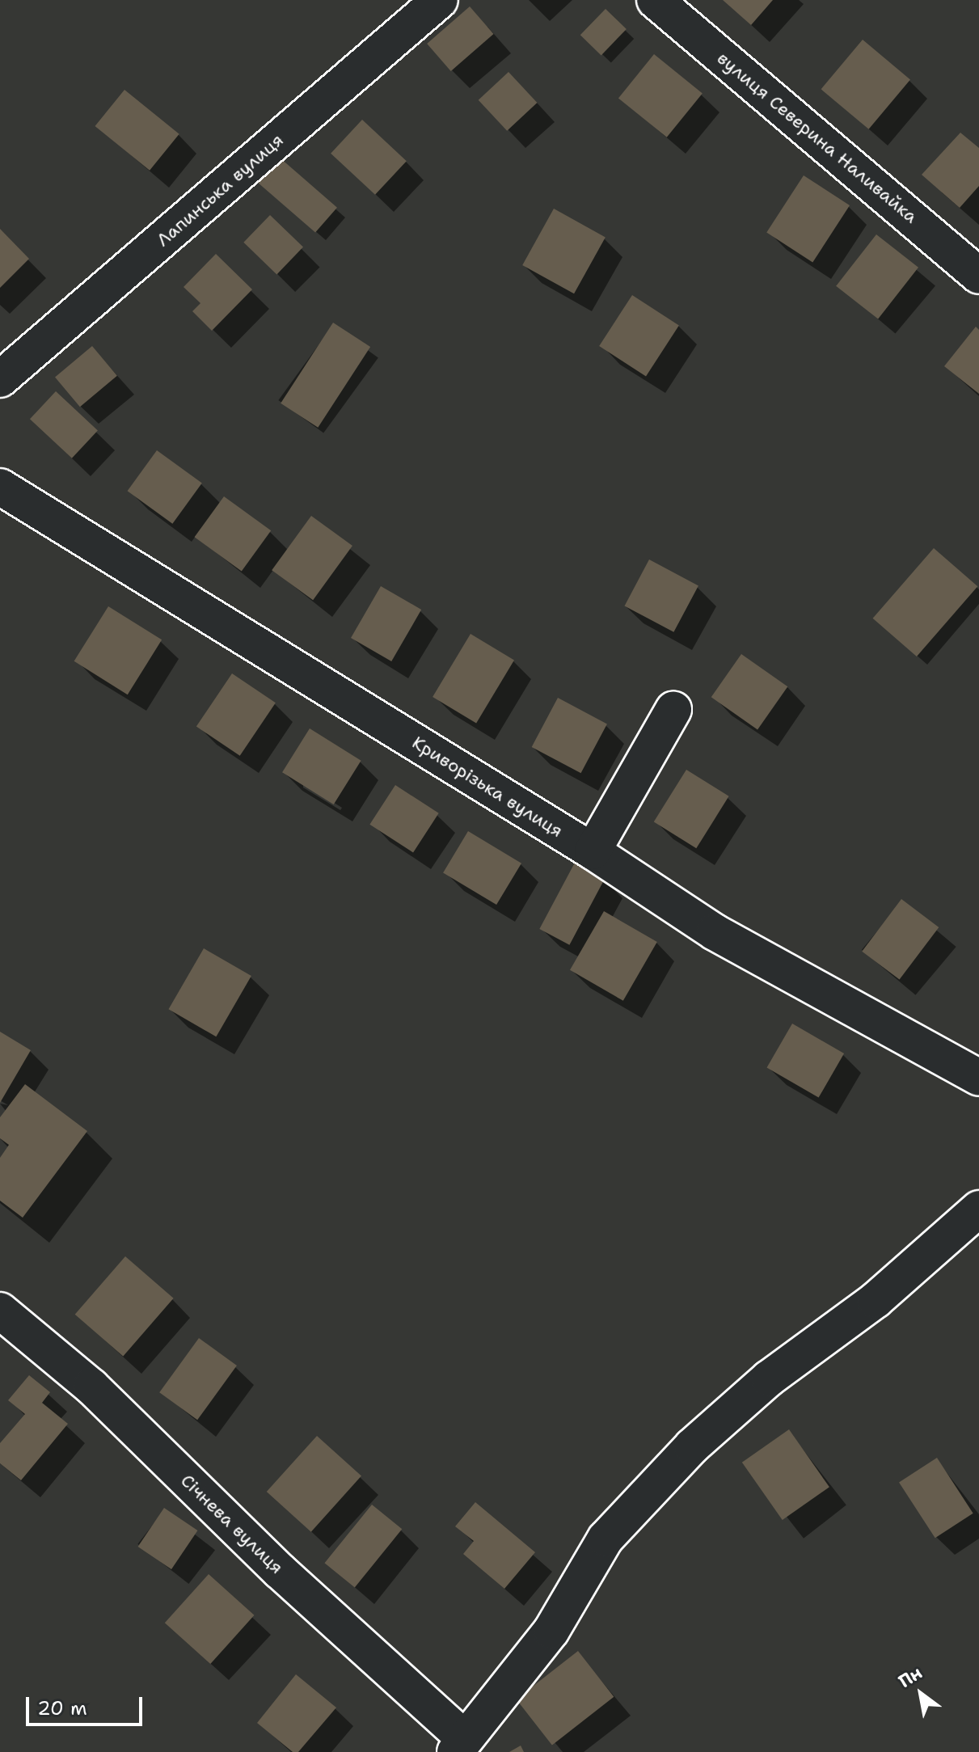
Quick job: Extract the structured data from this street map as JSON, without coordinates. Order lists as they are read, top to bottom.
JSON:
{
  "streets": {
    "street": [
      "вулиця Северина Наливайка",
      "Лапинська вулиця",
      "Криворізька вулиця",
      "Січнева вулиця"
    ]
  },
  "scale_bar": "20 m",
  "north": "top left"
}
